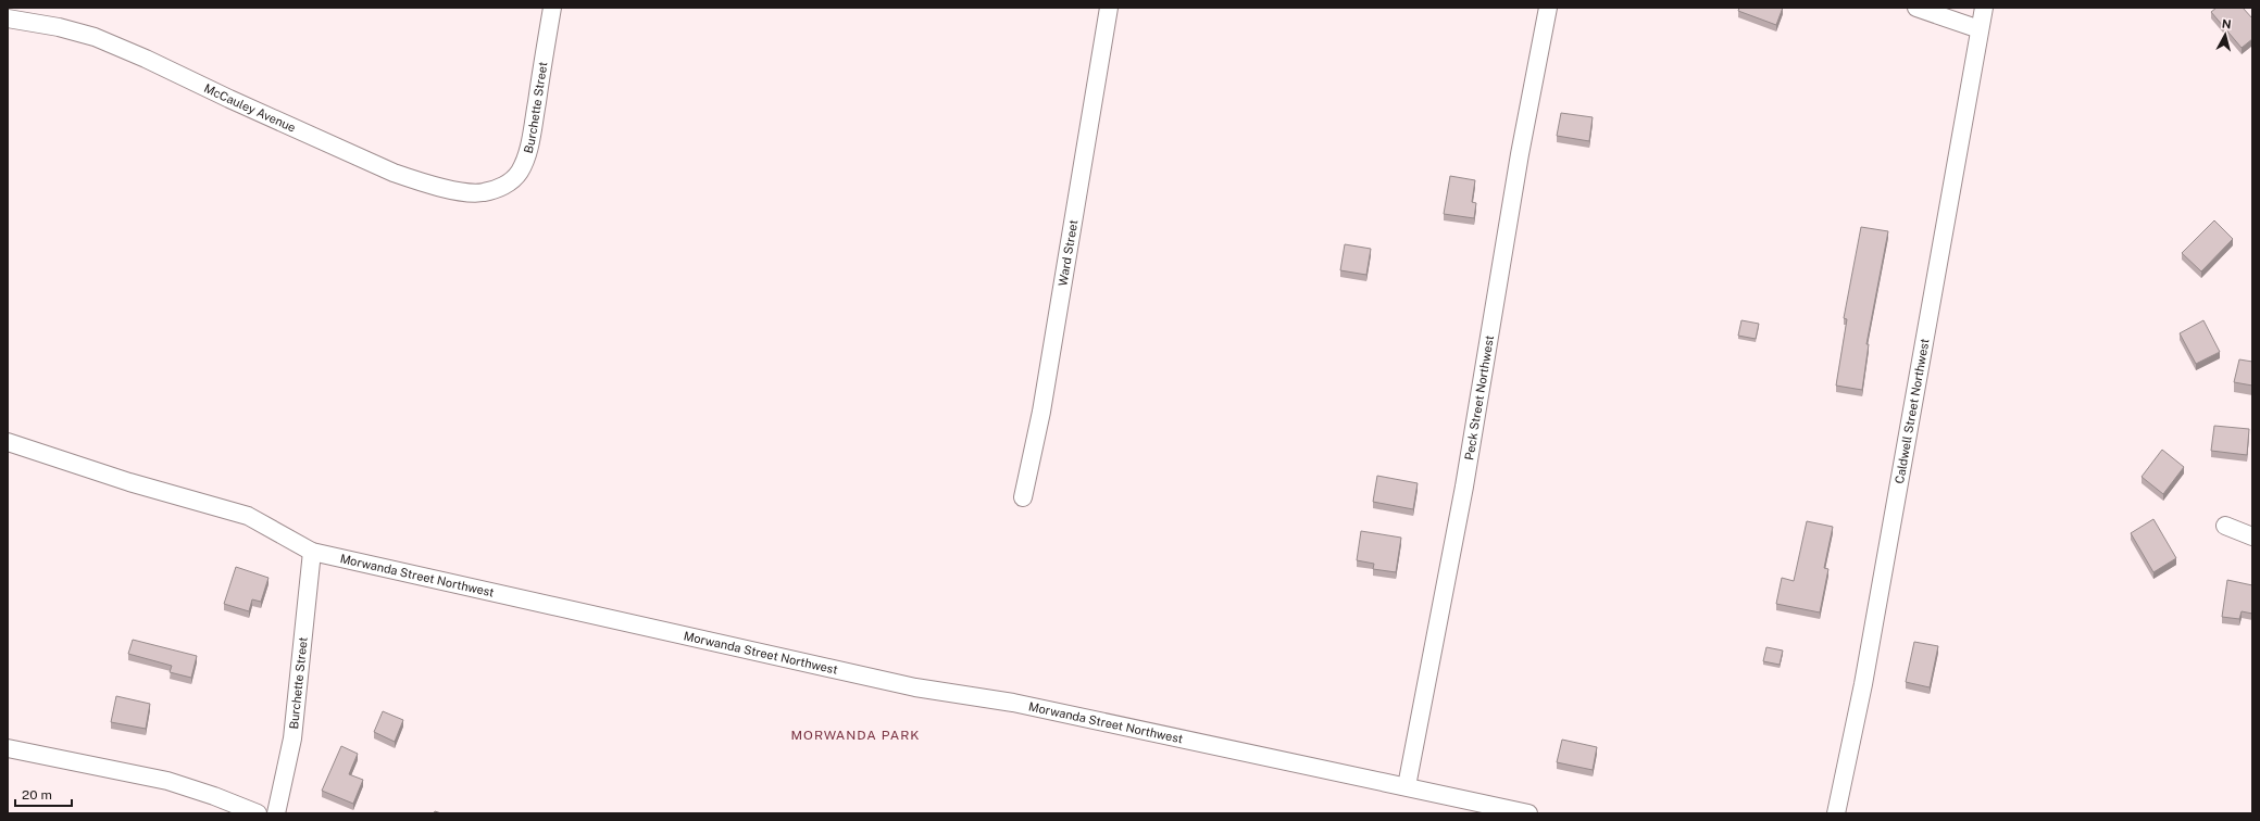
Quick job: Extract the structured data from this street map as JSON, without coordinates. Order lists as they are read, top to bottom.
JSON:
{
  "streets": {
    "street": [
      "McCauley Avenue",
      "Burchette Street",
      "Ward Street",
      "Peck Street Northwest",
      "Caldwell Street Northwest",
      "Morwanda Street Northwest"
    ]
  },
  "crossings": [
    ["McCauley Avenue", "Burchette Street"],
    ["Burchette Street", "Morwanda Street Northwest"],
    ["Peck Street Northwest", "Morwanda Street Northwest"]
  ],
  "districts": ["MORWANDA PARK"],
  "scale_bar": "20 m",
  "north": "top"
}
